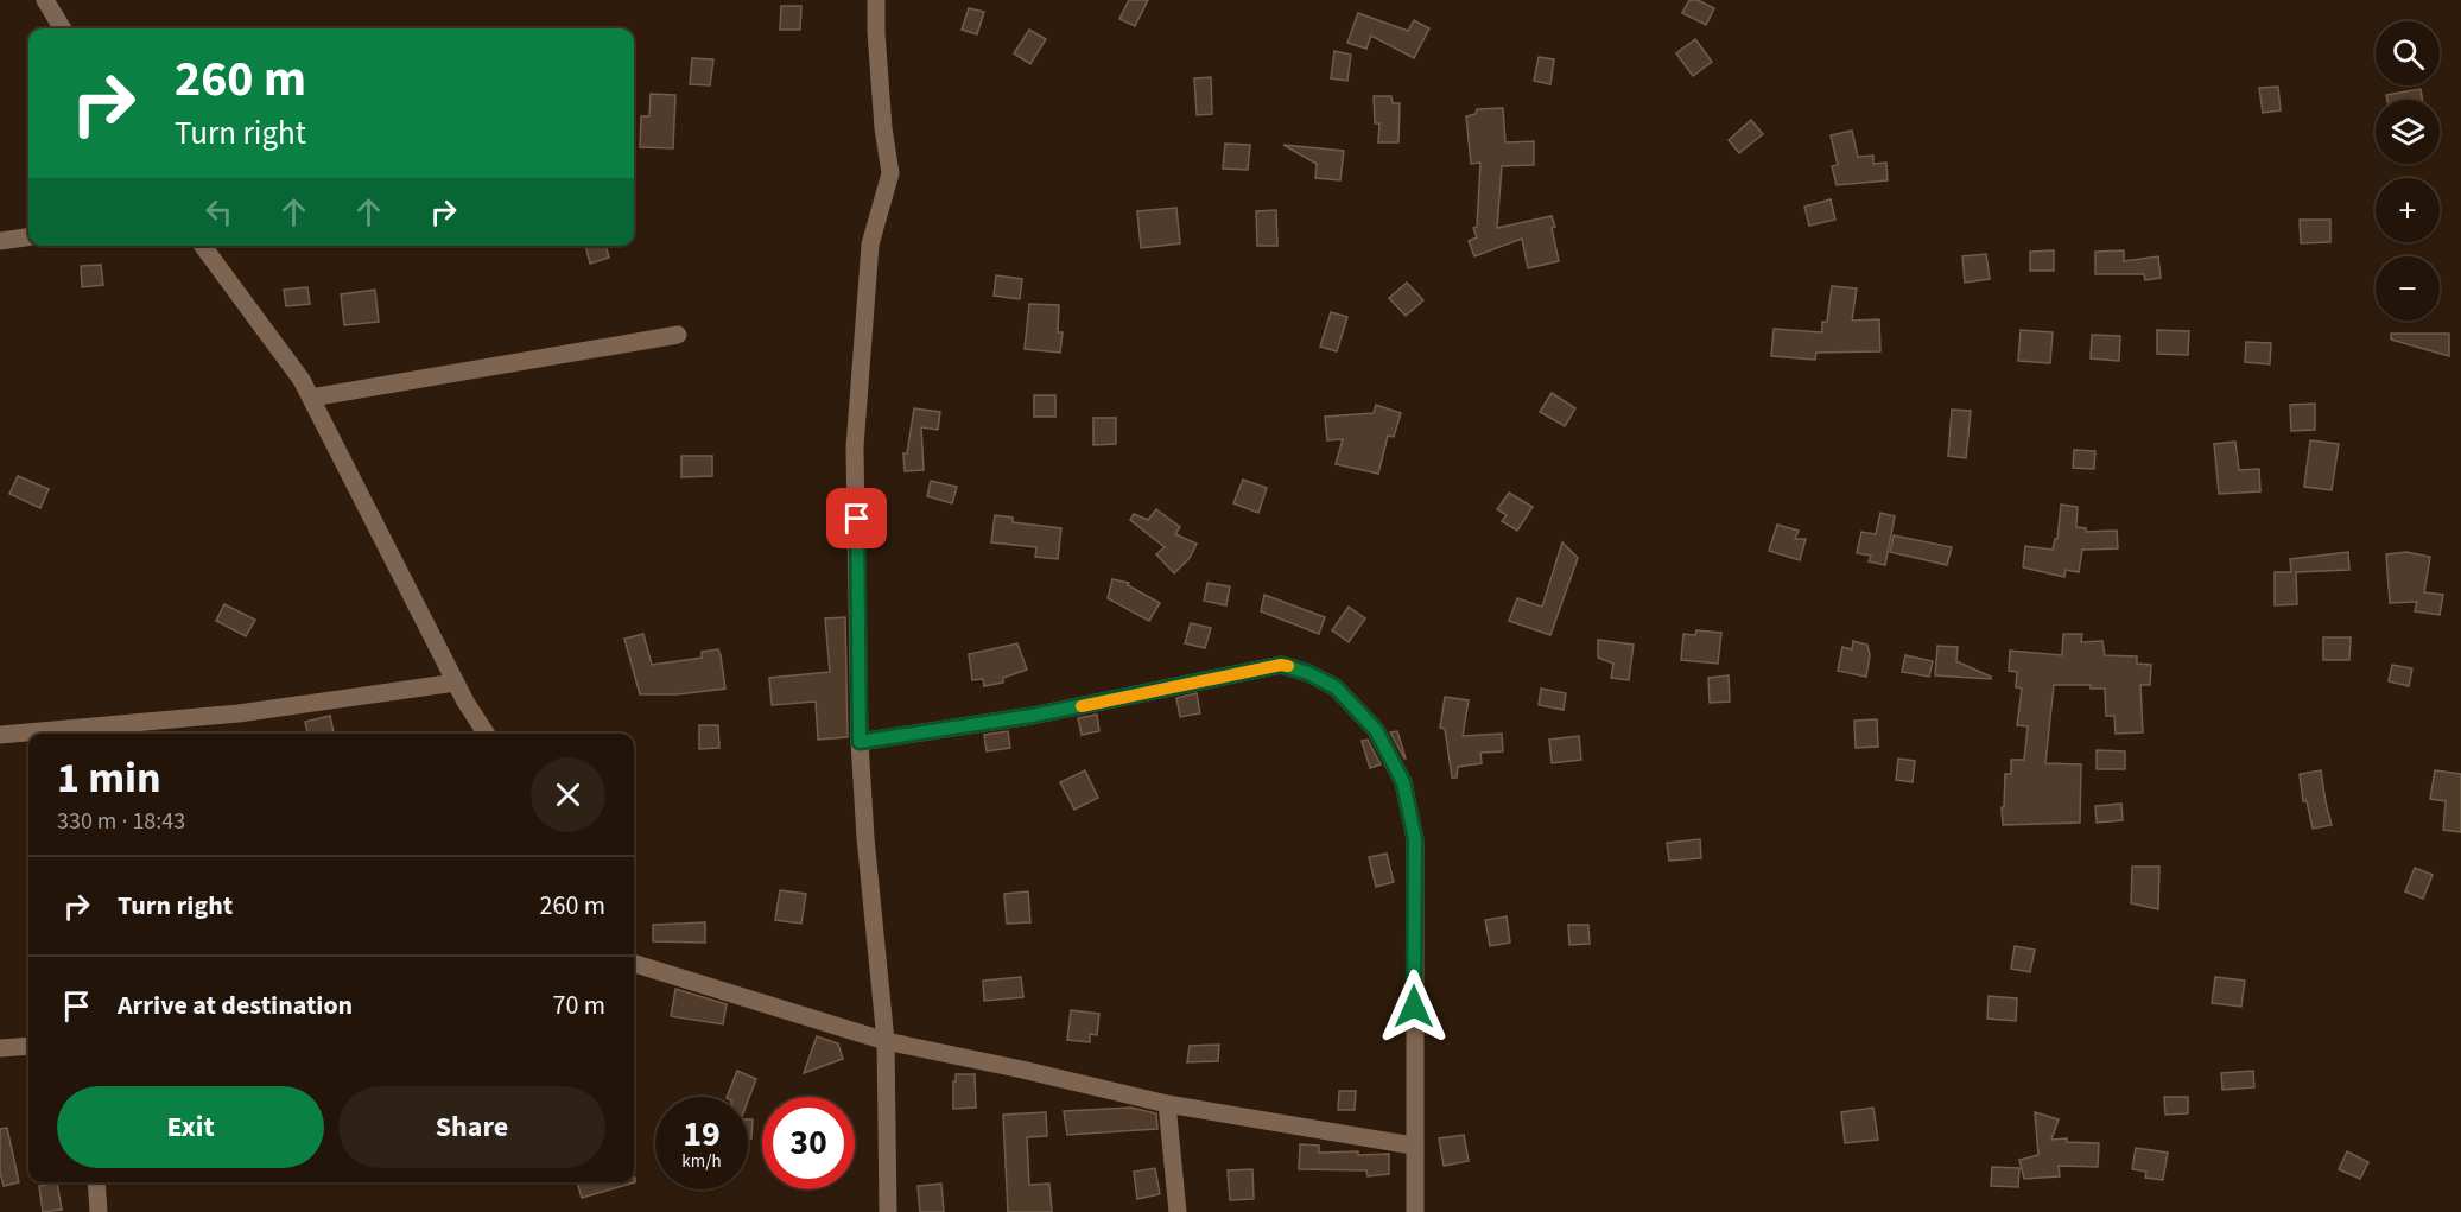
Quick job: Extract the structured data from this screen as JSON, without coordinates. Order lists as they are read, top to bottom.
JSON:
{
  "page": {
    "map_buttons": ["+", "−"],
    "turn": ["260 m", "Turn right"],
    "heading": ["1 min", "330 m · 18:43"],
    "list": [
      {
        "name": "Turn right",
        "value": "260 m"
      },
      {
        "name": "Arrive at destination",
        "value": "70 m"
      }
    ],
    "buttons": ["Exit", "Share"],
    "speed": "19 km/h",
    "limit": "30"
  }
}
